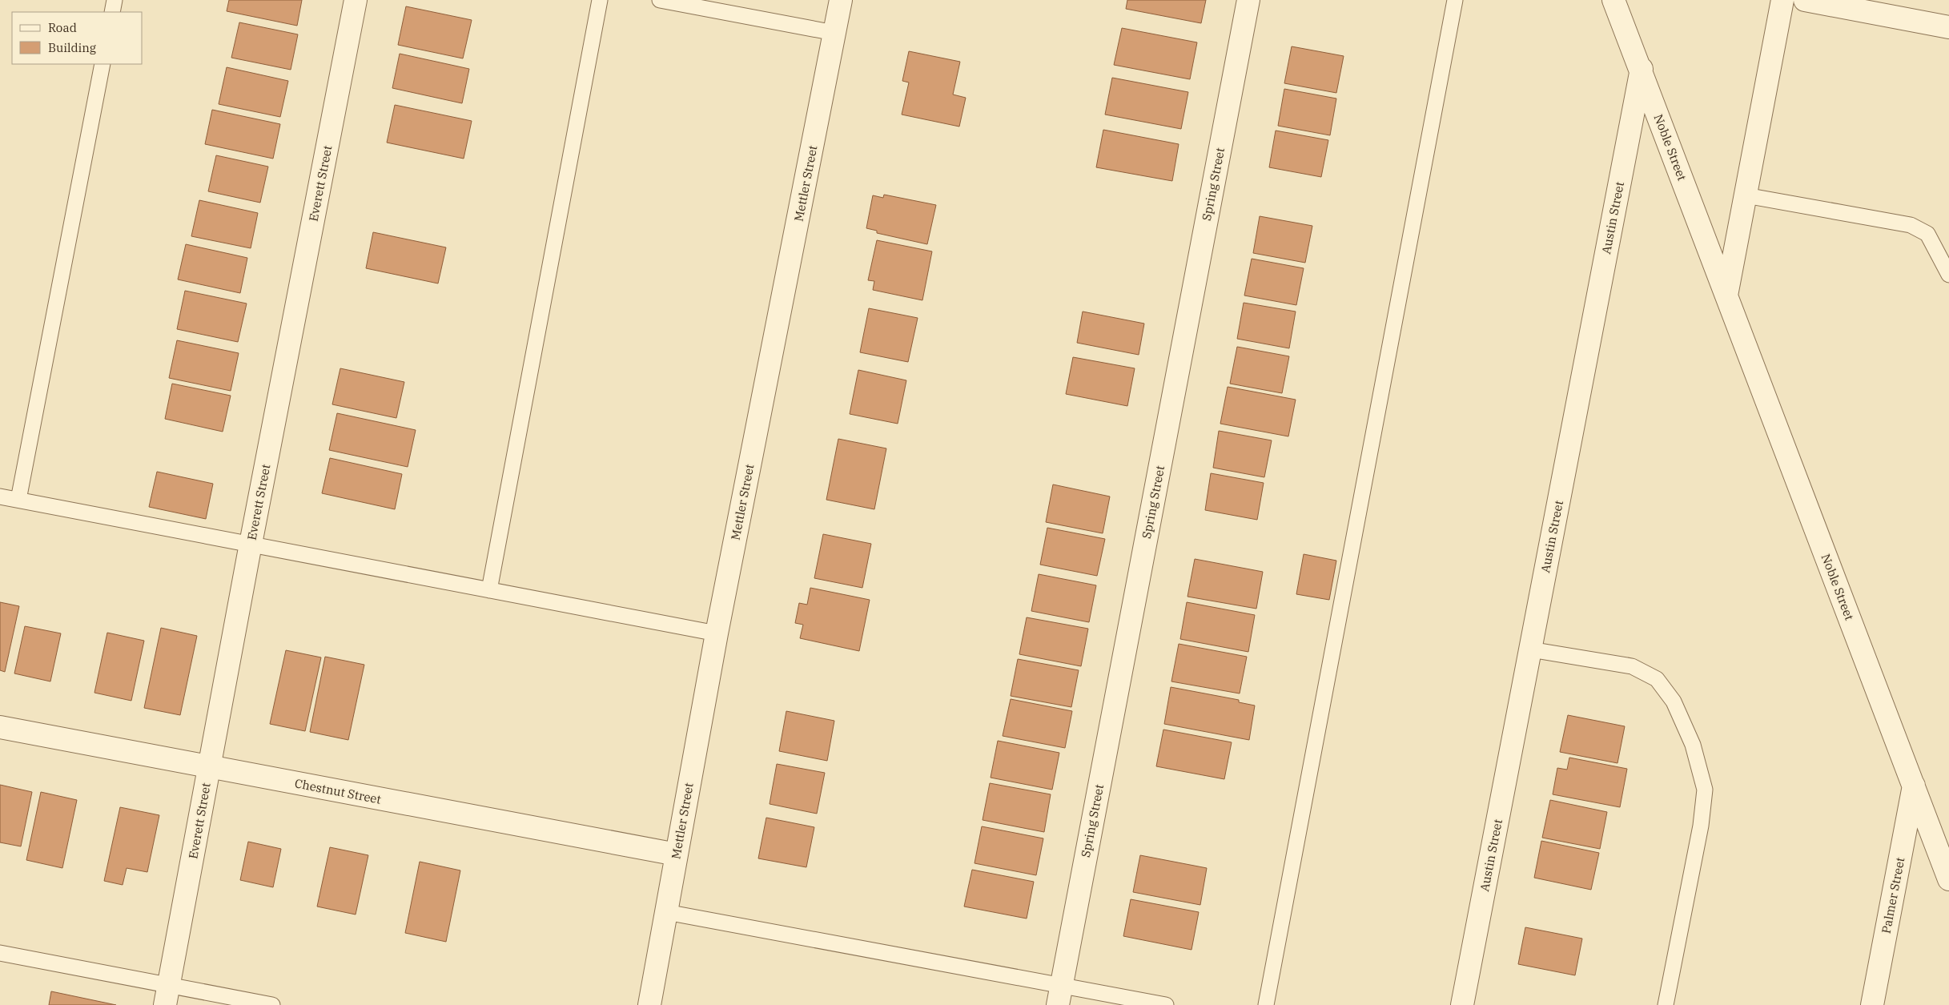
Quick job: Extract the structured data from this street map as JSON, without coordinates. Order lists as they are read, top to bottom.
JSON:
{
  "streets": {
    "street": [
      "Noble Street",
      "Everett Street",
      "Mettler Street",
      "Spring Street",
      "Austin Street",
      "Chestnut Street",
      "Palmer Street"
    ]
  },
  "crossings": [
    ["Noble Street", "Austin Street"],
    ["Noble Street", "Palmer Street"],
    ["Everett Street", "Chestnut Street"],
    ["Mettler Street", "Chestnut Street"]
  ],
  "legend": ["Road", "Building"]
}
